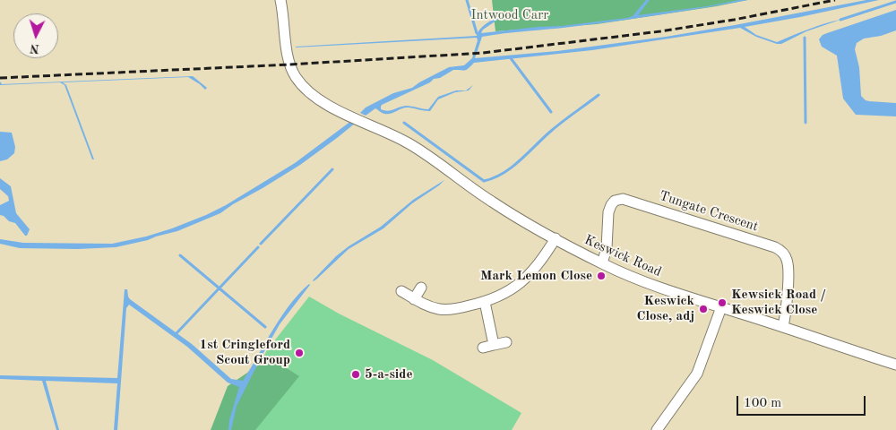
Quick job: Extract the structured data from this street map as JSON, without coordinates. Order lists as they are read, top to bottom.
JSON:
{
  "streets": {
    "street": ["Tungate Crescent", "Keswick Road"]
  },
  "crossings": [
    ["Tungate Crescent", "Keswick Road"]
  ],
  "parks": ["Intwood Carr"],
  "places": [
    "Mark Lemon Close",
    "Kewsick Road / Keswick Close",
    "Keswick Close, adj",
    "1st Cringleford Scout Group",
    "5-a-side"
  ],
  "scale_bar": "100 m",
  "north": "bottom"
}
